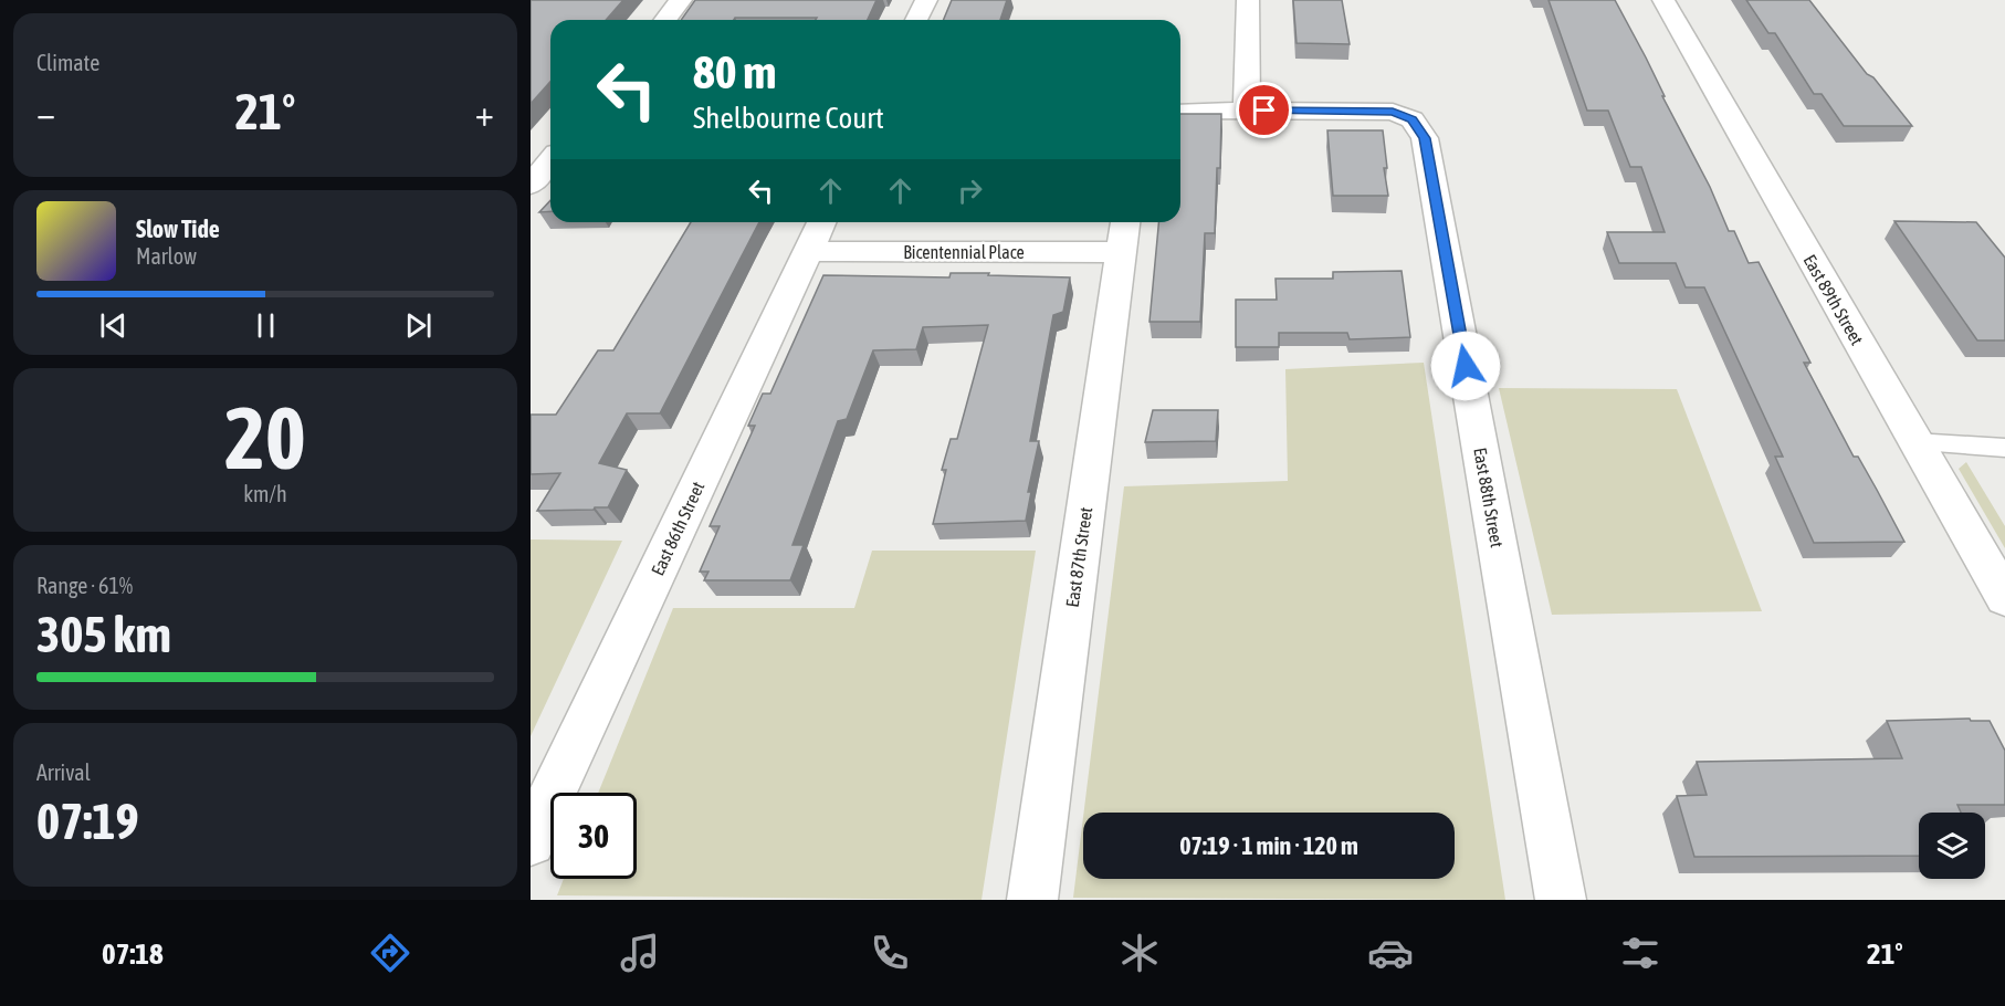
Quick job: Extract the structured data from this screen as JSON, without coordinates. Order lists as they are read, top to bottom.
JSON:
{
  "streets": {
    "street": [
      "Bicentennial Place",
      "East 89th Street",
      "East 88th Street",
      "East 86th Street",
      "East 87th Street"
    ]
  },
  "crossings": [
    ["Bicentennial Place", "East 86th Street"],
    ["Bicentennial Place", "East 87th Street"]
  ],
  "page": {
    "tile": [
      "Climate",
      ["20", "km/h"],
      ["Range · 61%", "305 km"],
      ["Arrival", "07:19"]
    ],
    "turn": ["80 m", "Shelbourne Court"],
    "heat": ["−", "21°", "+"],
    "song": ["Slow Tide", "Marlow"],
    "limit": "30",
    "trip": "07:19 · 1 min · 120 m",
    "tabs": ["07:18", "21°"]
  }
}
